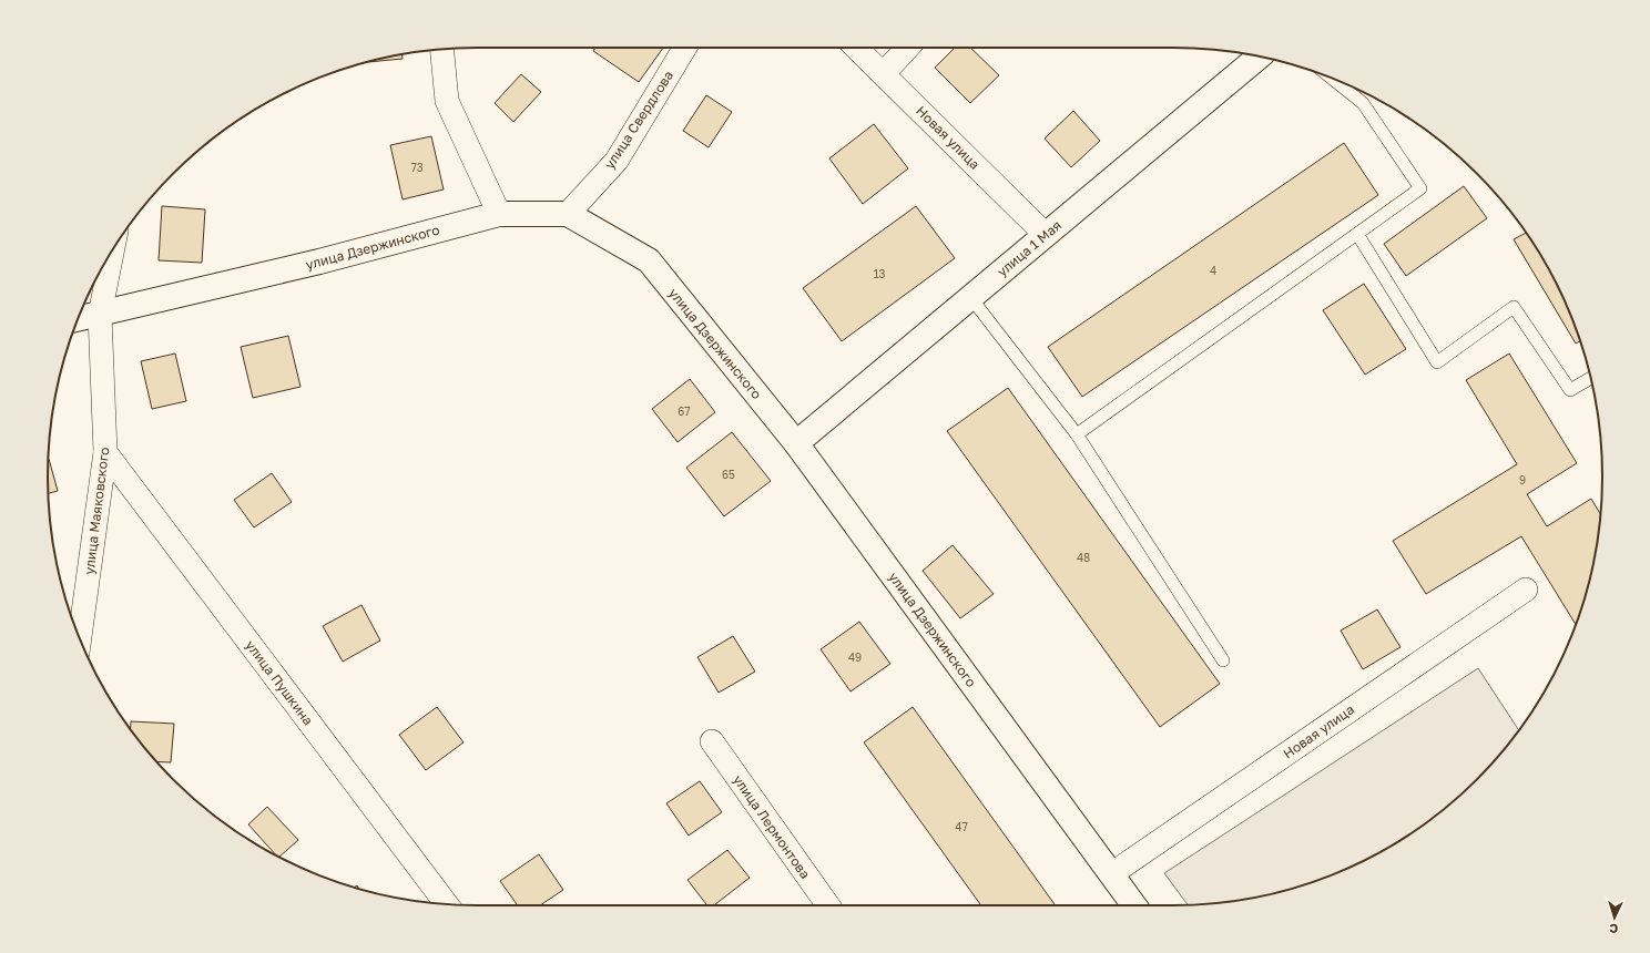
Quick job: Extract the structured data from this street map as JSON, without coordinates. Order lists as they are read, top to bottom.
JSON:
{
  "streets": {
    "main road": ["улица Дзержинского", "улица 1 Мая"],
    "street": [
      "улица Свердлова",
      "Новая улица",
      "улица Маяковского",
      "улица Пушкина",
      "улица Лермонтова"
    ]
  },
  "crossings": [
    ["улица Свердлова", "улица Дзержинского"],
    ["Новая улица", "улица Дзержинского"],
    ["Новая улица", "улица 1 Мая"],
    ["улица Дзержинского", "улица 1 Мая"],
    ["улица Дзержинского", "улица Маяковского"],
    ["улица Маяковского", "улица Пушкина"]
  ],
  "house_numbers": [
    "73",
    "4",
    "13",
    "67",
    "65",
    "9",
    "48",
    "49",
    "47"
  ],
  "north": "bottom"
}
